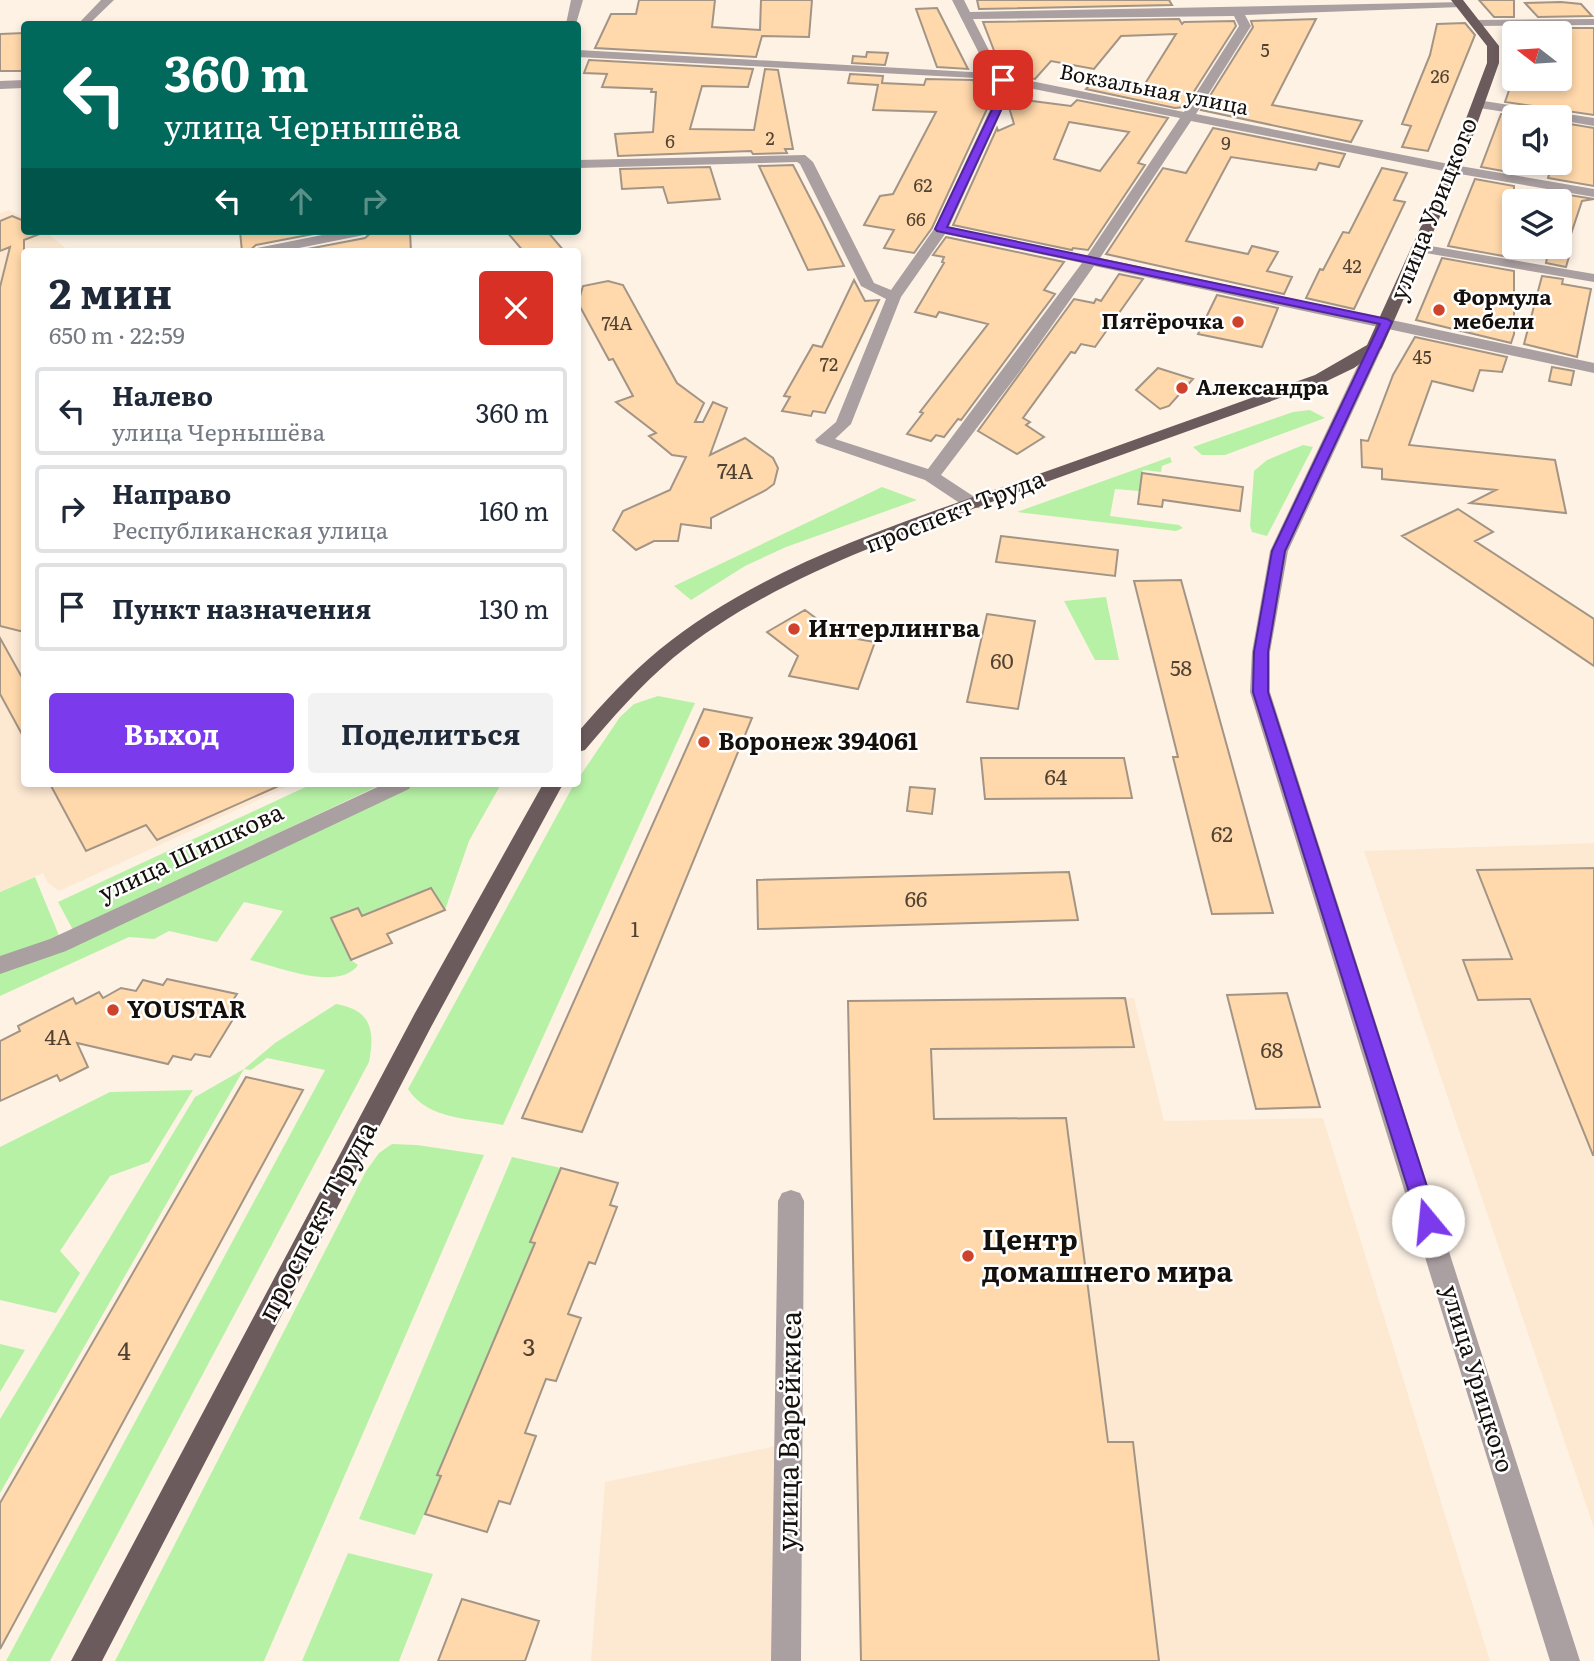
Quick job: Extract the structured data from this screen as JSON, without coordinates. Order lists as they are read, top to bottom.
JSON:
{
  "streets": {
    "main road": ["улица Урицкого", "проспект Труда"],
    "street": ["Вокзальная улица", "улица Шишкова", "улица Варейкиса"]
  },
  "crossings": [
    ["Вокзальная улица", "улица Урицкого"],
    ["улица Урицкого", "проспект Труда"]
  ],
  "places": [
    "Формула мебели",
    "Пятёрочка",
    "Александра",
    "Интерлингва",
    "Воронеж 394061",
    "YOUSTAR",
    "Центр домашнего мира"
  ],
  "house_numbers": [
    "5",
    "26",
    "2",
    "6",
    "9",
    "62",
    "66",
    "42",
    "74А",
    "45",
    "72",
    "74А",
    "60",
    "58",
    "64",
    "62",
    "66",
    "1",
    "4А",
    "68",
    "3",
    "4"
  ],
  "north": "left",
  "page": {
    "turn": ["360 m", "улица Чернышёва"],
    "heading": ["2 мин", "650 m · 22:59"],
    "list": [
      {
        "name": "Налево",
        "note": "улица Чернышёва",
        "value": "360 m"
      },
      {
        "name": "Направо",
        "note": "Республиканская улица",
        "value": "160 m"
      },
      {
        "name": "Пункт назначения",
        "value": "130 m"
      }
    ],
    "buttons": ["Выход", "Поделиться"]
  }
}
